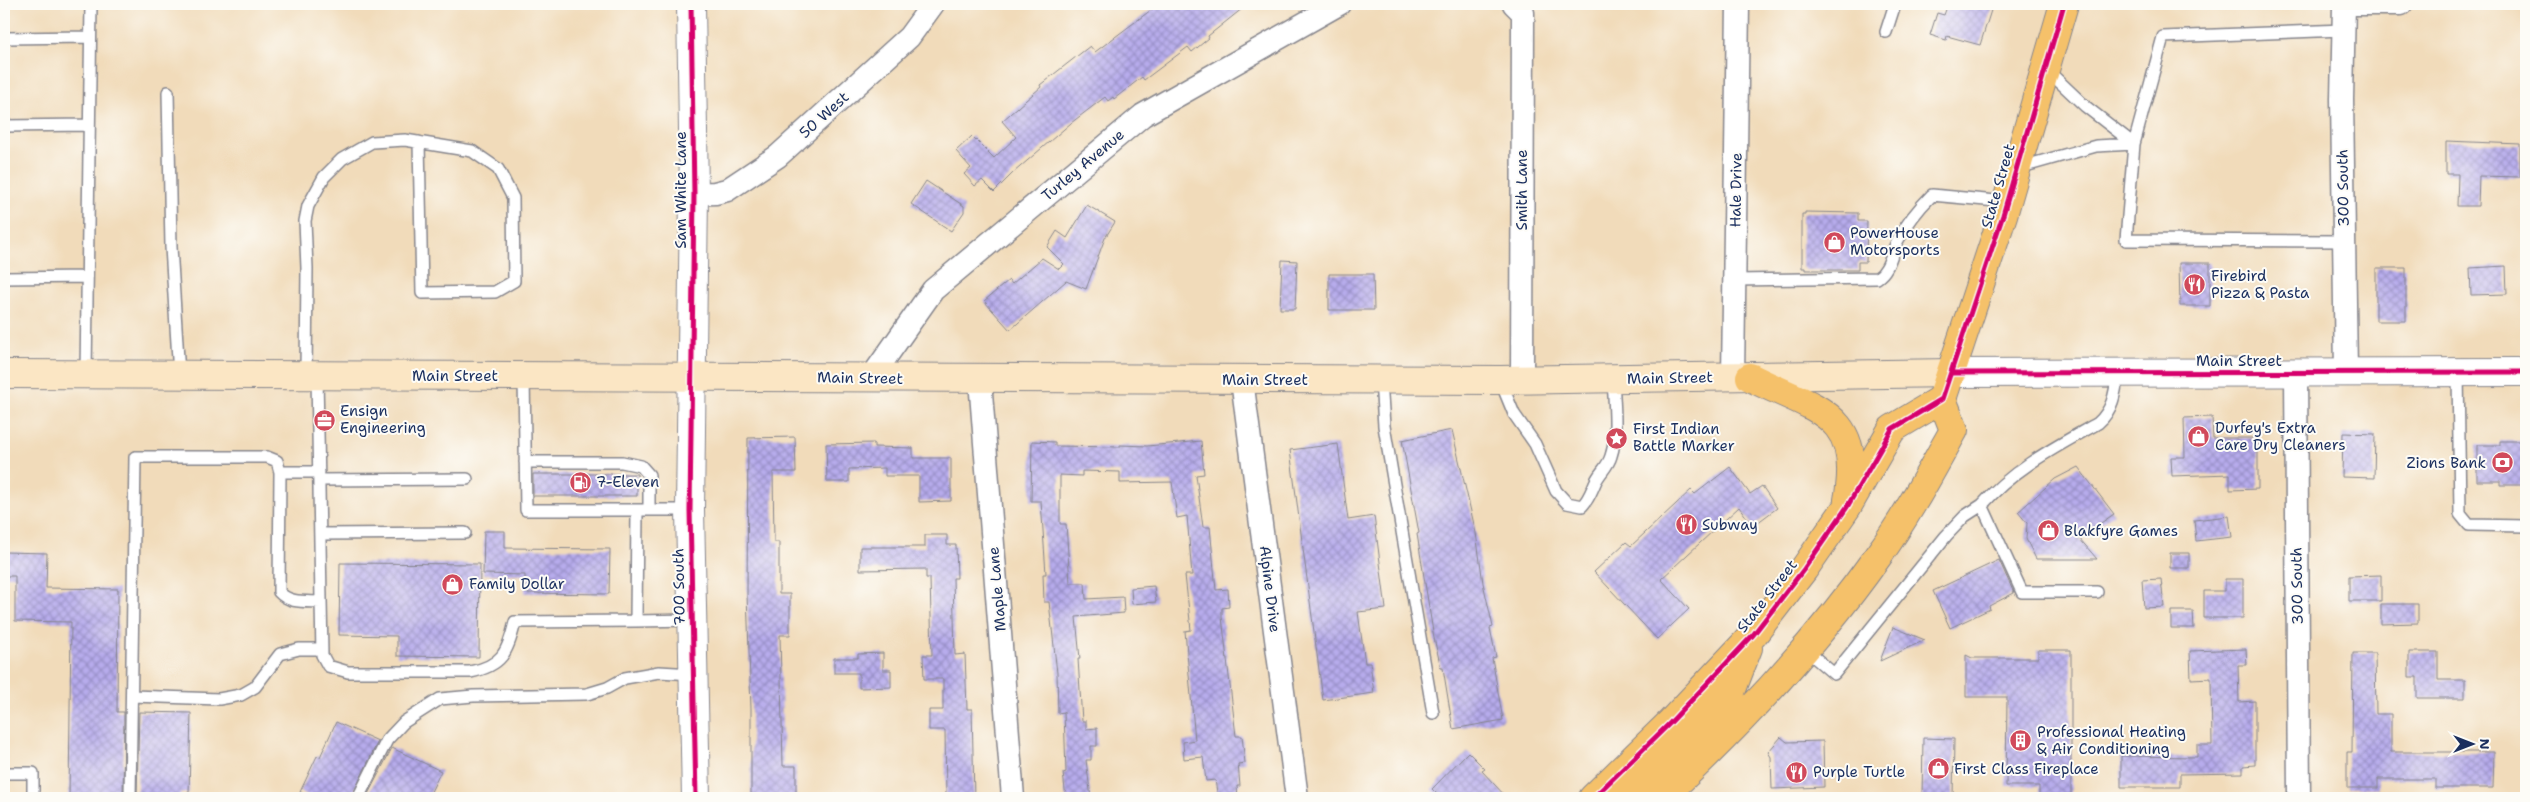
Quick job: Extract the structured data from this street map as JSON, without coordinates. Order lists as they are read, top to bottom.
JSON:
{
  "streets": {
    "main road": ["State Street", "Main Street"],
    "street": [
      "50 West",
      "Turley Avenue",
      "300 South",
      "Sam White Lane",
      "Smith Lane",
      "Hale Drive",
      "700 South",
      "Maple Lane",
      "Alpine Drive"
    ]
  },
  "crossings": [
    ["50 West", "Sam White Lane"],
    ["Turley Avenue", "Main Street"],
    ["State Street", "Main Street"],
    ["300 South", "Main Street"],
    ["Sam White Lane", "Main Street"],
    ["Sam White Lane", "700 South"],
    ["Smith Lane", "Main Street"],
    ["Hale Drive", "Main Street"],
    ["Main Street", "700 South"],
    ["Main Street", "Maple Lane"],
    ["Main Street", "Alpine Drive"]
  ],
  "places": {
    "shop": [
      "PowerHouse Motorsports",
      "Durfey's Extra Care Dry Cleaners",
      "Blakfyre Games",
      "Family Dollar",
      "First Class Fireplace"
    ],
    "restaurant": ["Firebird Pizza & Pasta", "Subway", "Purple Turtle"],
    "office": ["Ensign Engineering"],
    "place": ["First Indian Battle Marker"],
    "bank": ["Zions Bank"],
    "fuel station": ["7-Eleven"],
    "building": ["Professional Heating & Air Conditioning"]
  },
  "north": "right"
}
